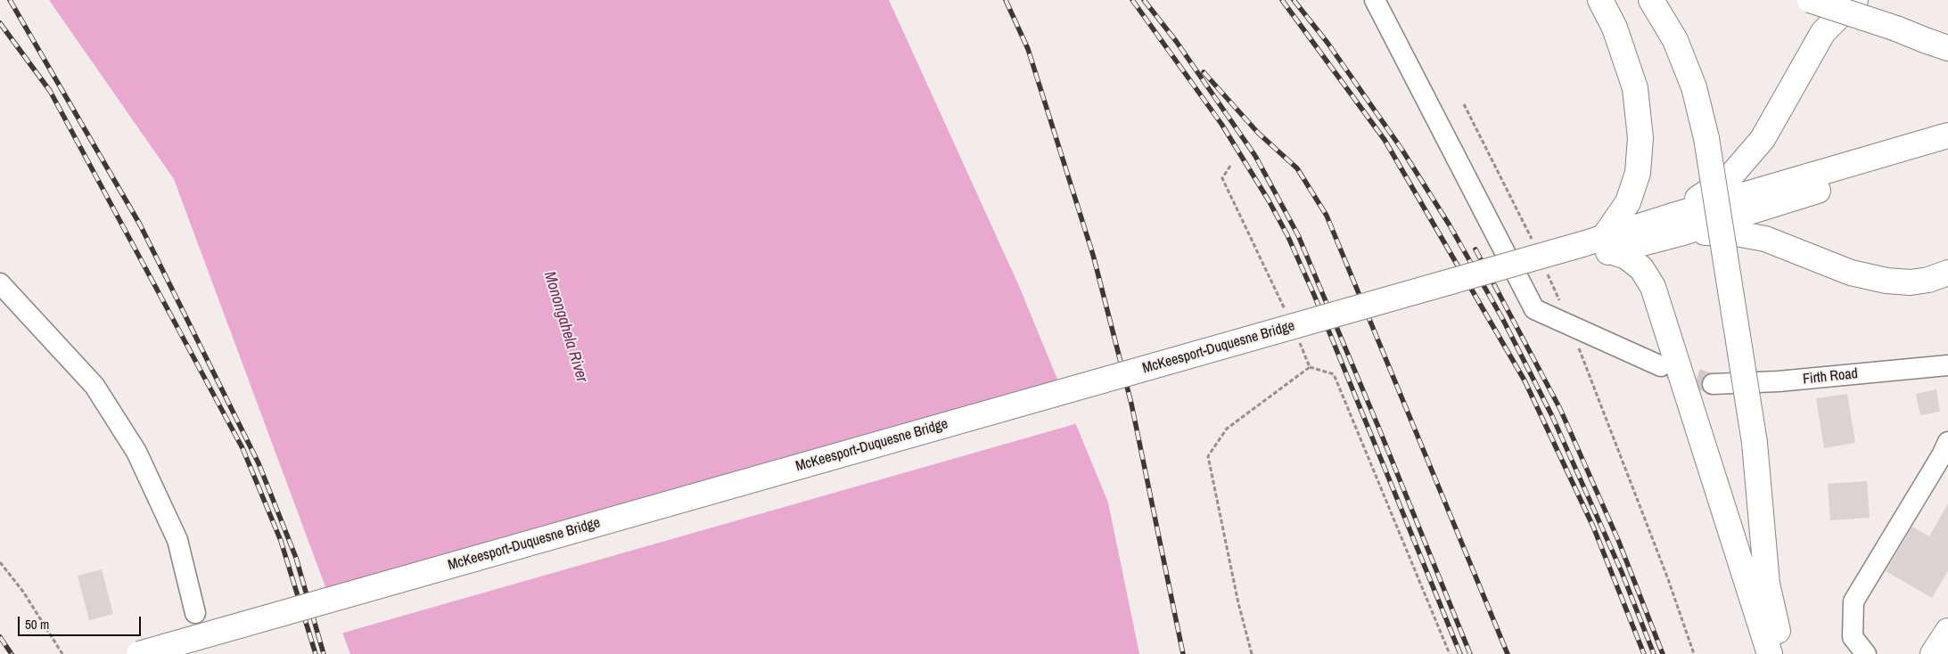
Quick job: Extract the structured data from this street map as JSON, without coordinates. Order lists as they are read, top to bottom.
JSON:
{
  "streets": {
    "main road": ["McKeesport-Duquesne Bridge"],
    "street": ["Firth Road"]
  },
  "water": ["Monongahela River"],
  "scale_bar": "50 m"
}
